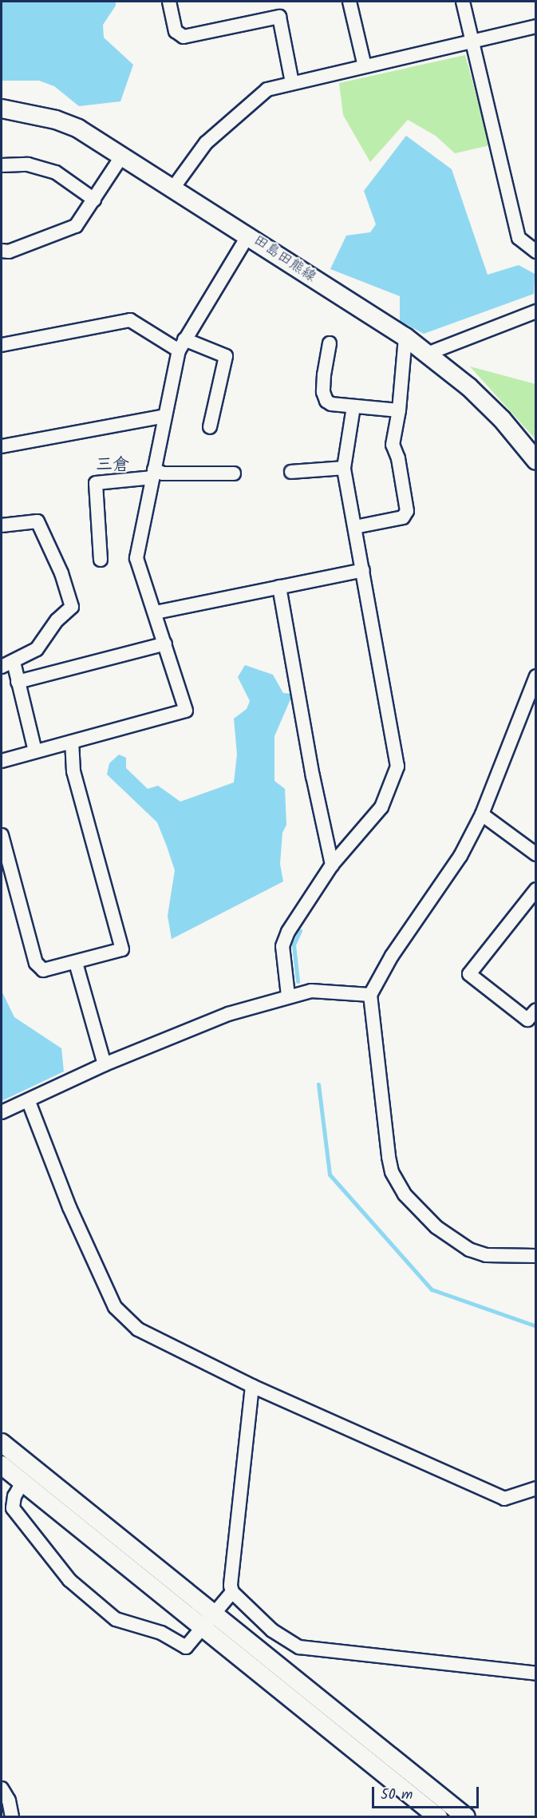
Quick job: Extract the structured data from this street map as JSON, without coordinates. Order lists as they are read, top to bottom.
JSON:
{
  "streets": {
    "street": ["田島田熊線"]
  },
  "districts": ["三倉"],
  "scale_bar": "50 m"
}
